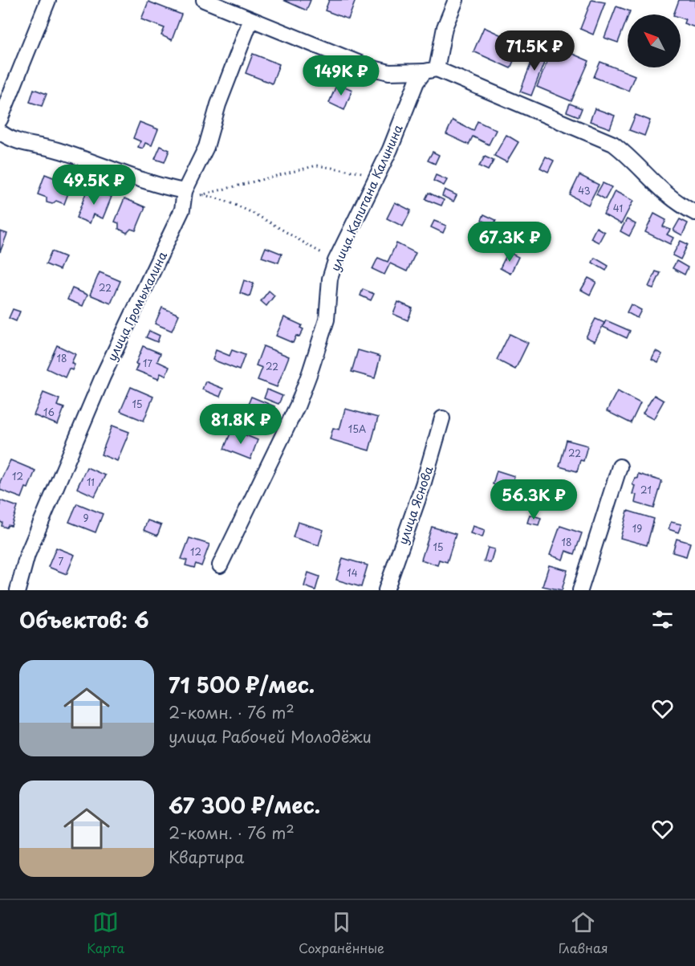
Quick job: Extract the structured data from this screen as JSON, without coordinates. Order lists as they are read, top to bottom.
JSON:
{
  "streets": {
    "street": ["улица Капитана Калинина", "улица Громыхалина", "улица Яснова"]
  },
  "house_numbers": [
    "43",
    "41",
    "22",
    "18",
    "17",
    "22",
    "15",
    "16",
    "15А",
    "22",
    "12",
    "11",
    "21",
    "9",
    "19",
    "18",
    "15",
    "12",
    "7",
    "14"
  ],
  "north": "top left",
  "page": {
    "price": [
      "71.5K ₽",
      "149K ₽",
      "49.5K ₽",
      "67.3K ₽",
      "81.8K ₽",
      "56.3K ₽"
    ],
    "heading": "Объектов: 6",
    "list": [
      {
        "name": "71 500 ₽/мес.",
        "note": "2-комн. · 76 m² · улица Рабочей Молодёжи"
      },
      {
        "name": "67 300 ₽/мес.",
        "note": "2-комн. · 76 m² · Квартира"
      }
    ],
    "tabs": ["Карта", "Сохранённые", "Главная"]
  }
}
